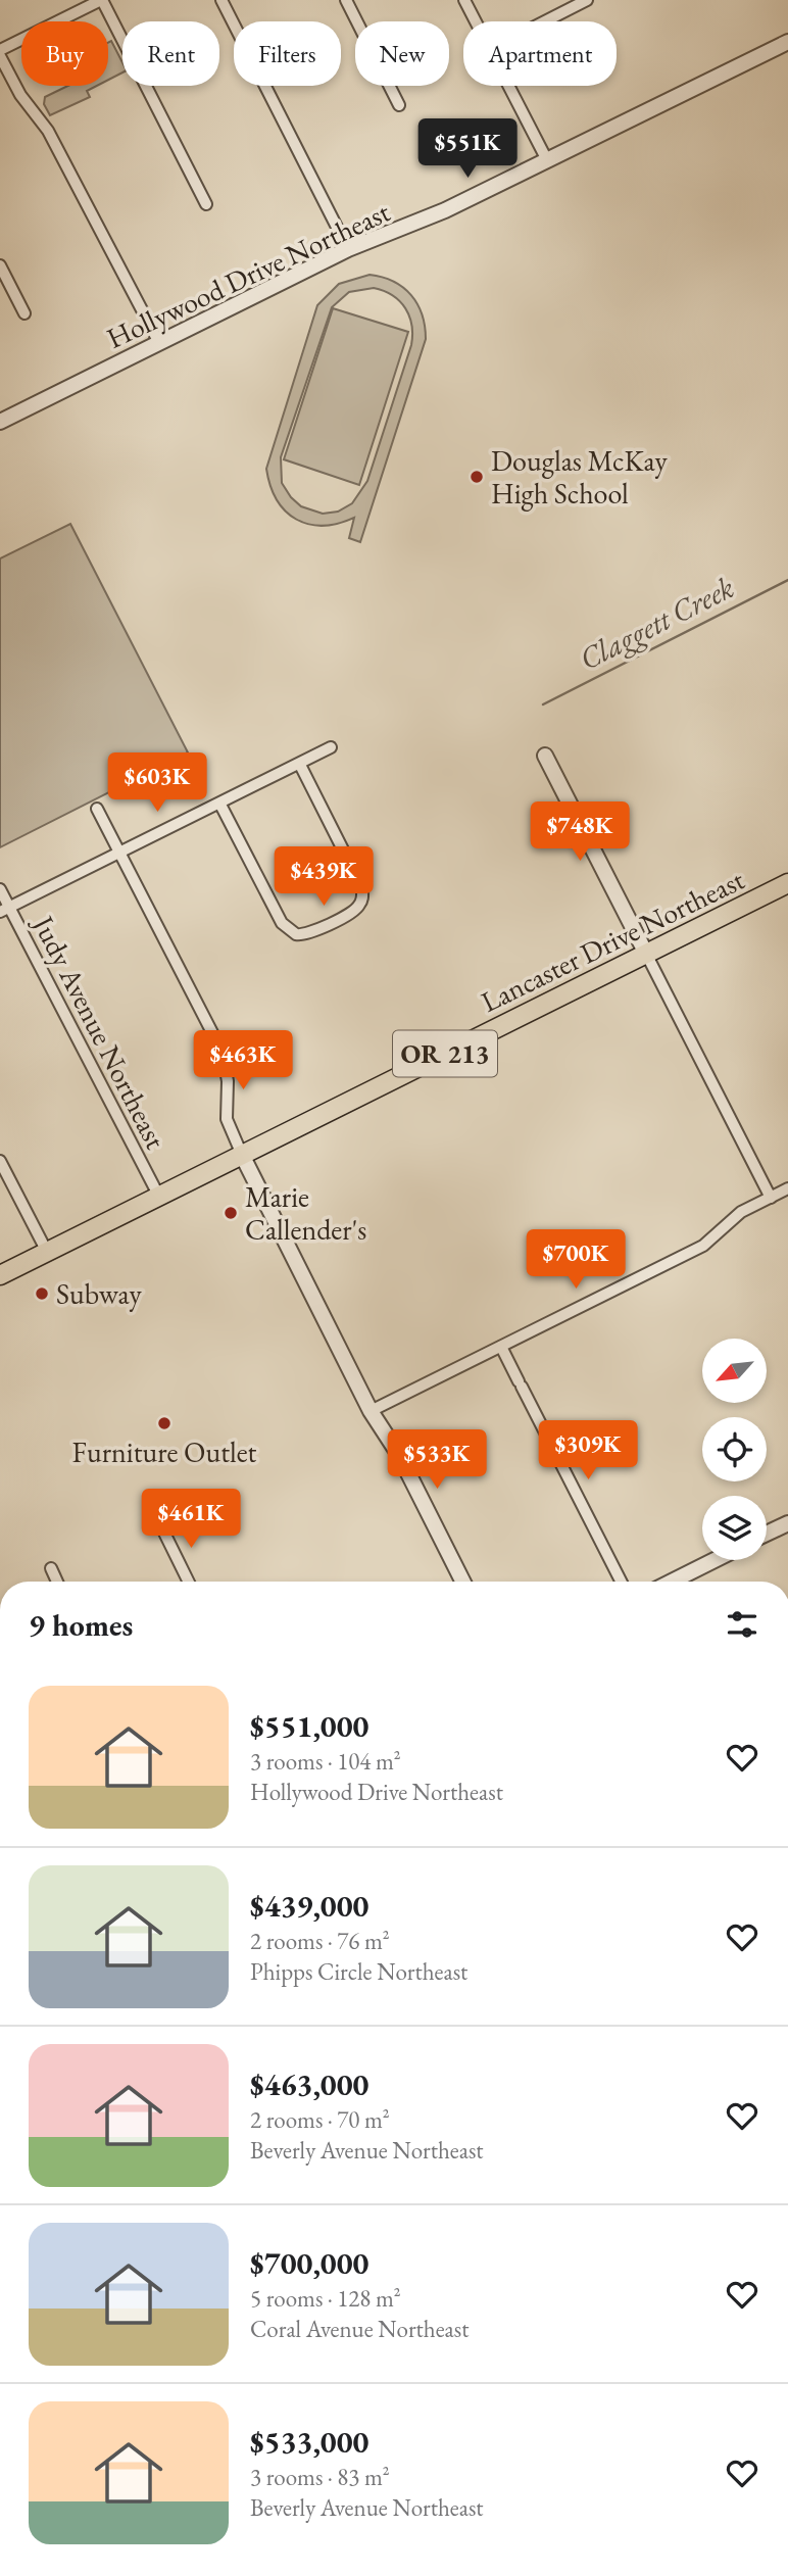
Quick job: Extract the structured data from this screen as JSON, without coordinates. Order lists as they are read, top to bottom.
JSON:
{
  "streets": {
    "main road": ["Lancaster Drive Northeast", "OR 213"],
    "street": ["Hollywood Drive Northeast", "Judy Avenue Northeast"]
  },
  "crossings": [
    ["Lancaster Drive Northeast", "Judy Avenue Northeast"]
  ],
  "water": ["Claggett Creek"],
  "places": [
    "Douglas McKay High School",
    "Marie Callender's",
    "Subway",
    "Furniture Outlet"
  ],
  "north": "bottom left",
  "page": {
    "chip": [
      "Buy",
      "Rent",
      "Filters",
      "New",
      "Apartment"
    ],
    "price": [
      "$551K",
      "$603K",
      "$748K",
      "$439K",
      "$463K",
      "$700K",
      "$309K",
      "$533K",
      "$461K"
    ],
    "heading": "9 homes",
    "list": [
      {
        "name": "$551,000",
        "note": "3 rooms · 104 m² · Hollywood Drive Northeast"
      },
      {
        "name": "$439,000",
        "note": "2 rooms · 76 m² · Phipps Circle Northeast"
      },
      {
        "name": "$463,000",
        "note": "2 rooms · 70 m² · Beverly Avenue Northeast"
      },
      {
        "name": "$700,000",
        "note": "5 rooms · 128 m² · Coral Avenue Northeast"
      },
      {
        "name": "$533,000",
        "note": "3 rooms · 83 m² · Beverly Avenue Northeast"
      }
    ]
  }
}
